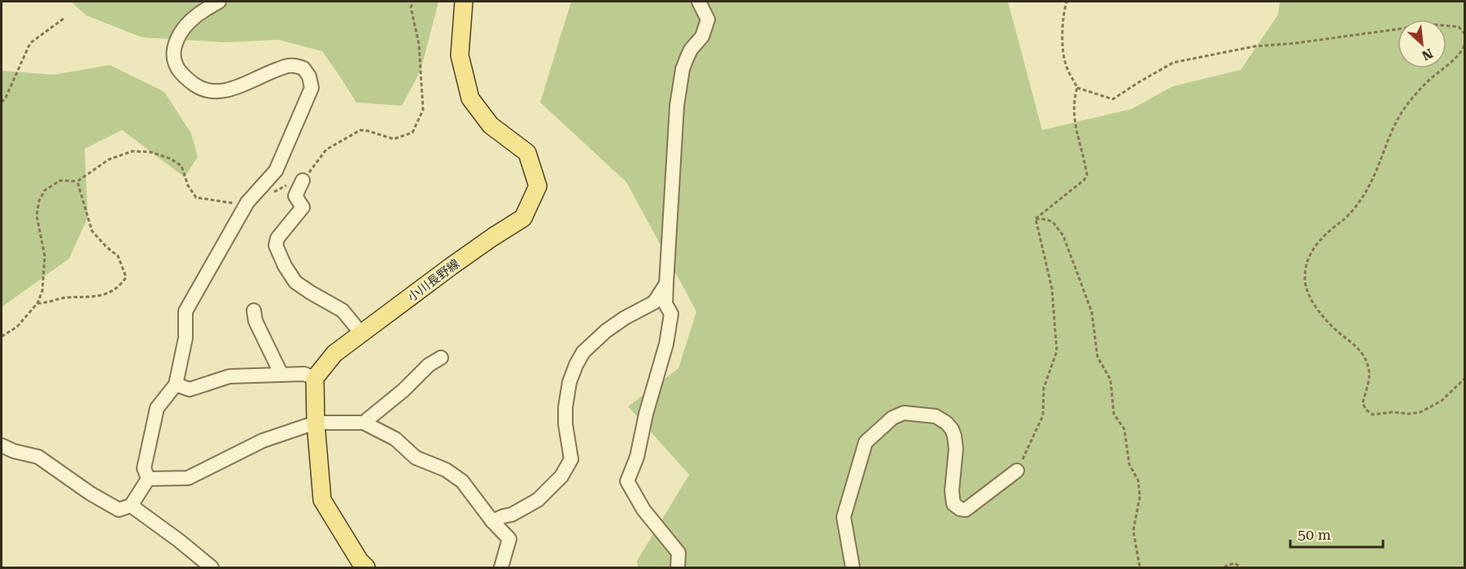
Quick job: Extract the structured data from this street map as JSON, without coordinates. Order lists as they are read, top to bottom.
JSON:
{
  "streets": {
    "main road": ["小川長野線"]
  },
  "scale_bar": "50 m",
  "north": "bottom right"
}
